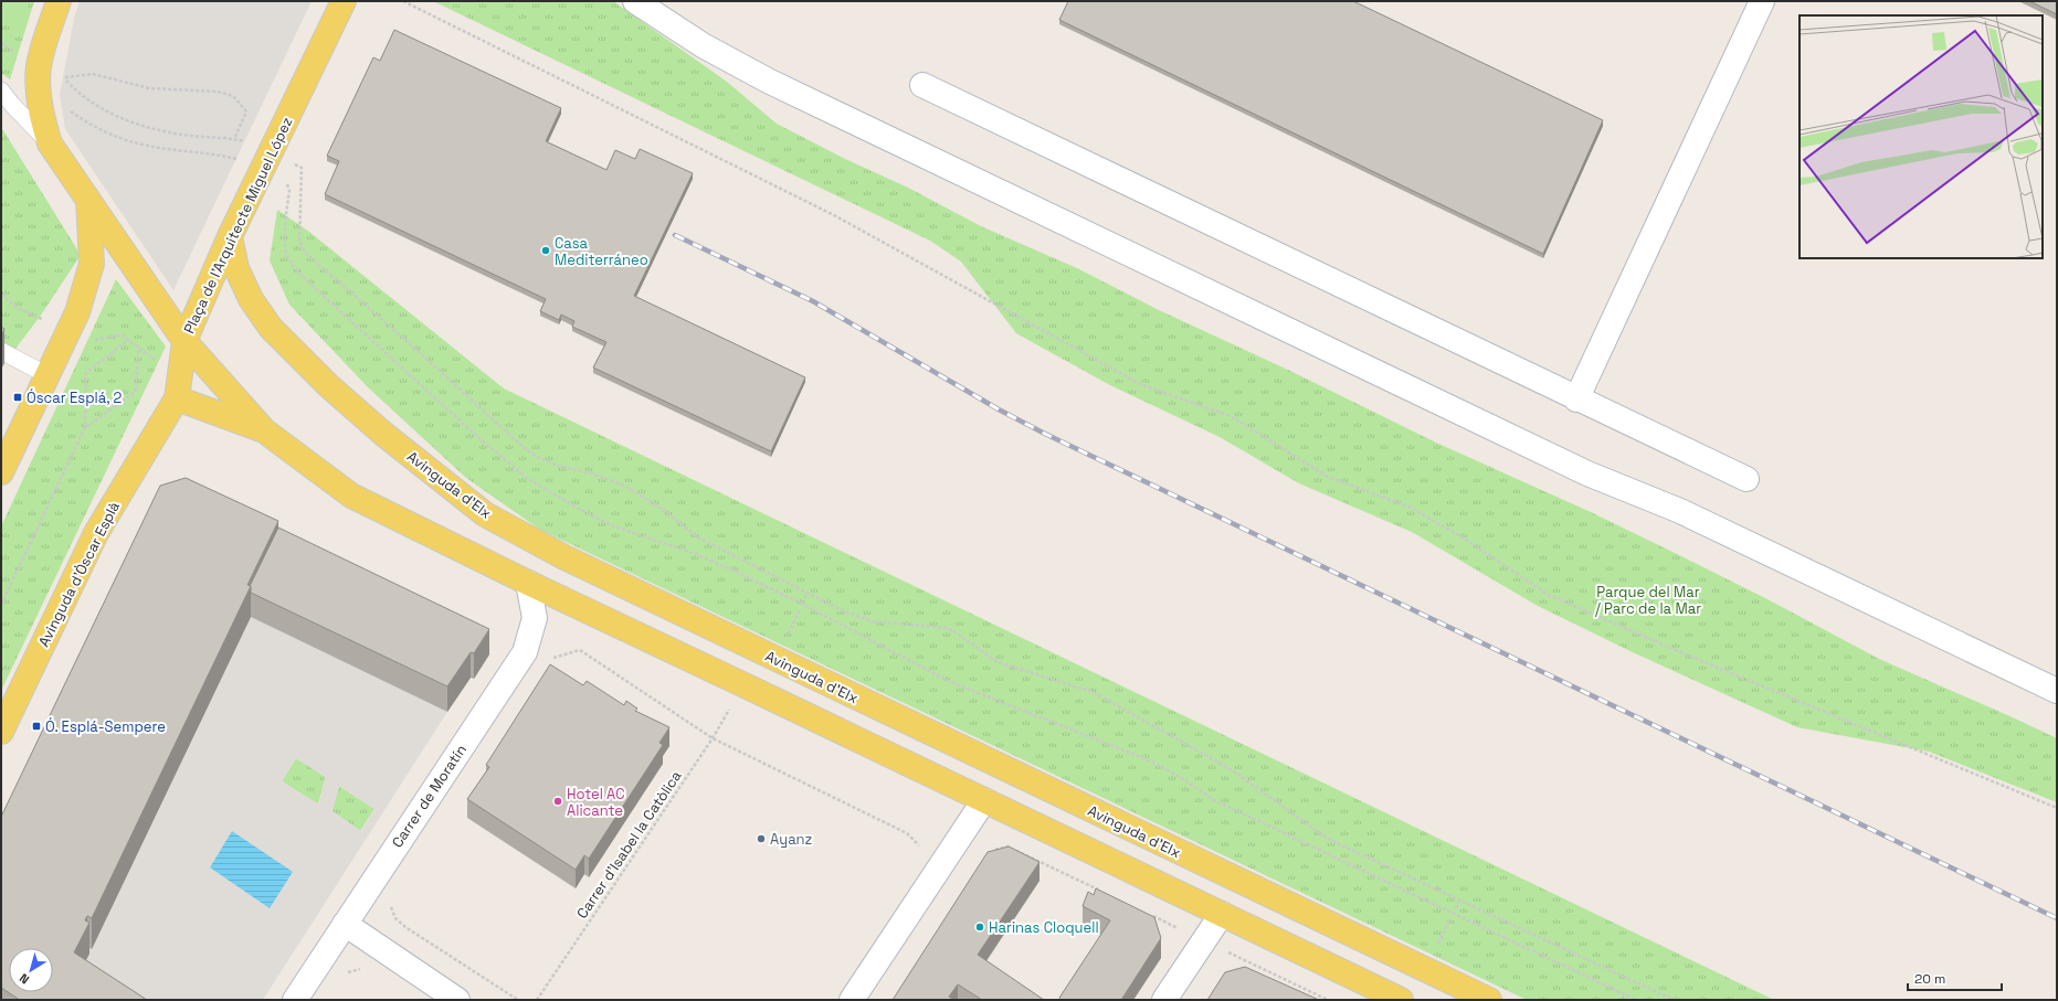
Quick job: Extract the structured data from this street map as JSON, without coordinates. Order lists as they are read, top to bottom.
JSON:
{
  "streets": {
    "main road": ["Plaça de l'Arquitecte Miguel López", "Avinguda d'Elx", "Avinguda d'Òscar Esplà"],
    "street": ["Carrer de Moratín"],
    "path": ["Carrer d'Isabel la Catòlica"]
  },
  "crossings": [
    ["Plaça de l'Arquitecte Miguel López", "Avinguda d'Elx"],
    ["Plaça de l'Arquitecte Miguel López", "Avinguda d'Òscar Esplà"]
  ],
  "parks": ["Parque del Mar / Parc de la Mar"],
  "places": {
    "other": [
      "Casa Mediterráneo",
      "Hotel AC Alicante",
      "Ayanz",
      "Harinas Cloquell"
    ],
    "transit": ["Óscar Esplá, 2", "Ó. Esplá-Sempere"]
  },
  "scale_bar": "20 m",
  "north": "bottom left"
}
